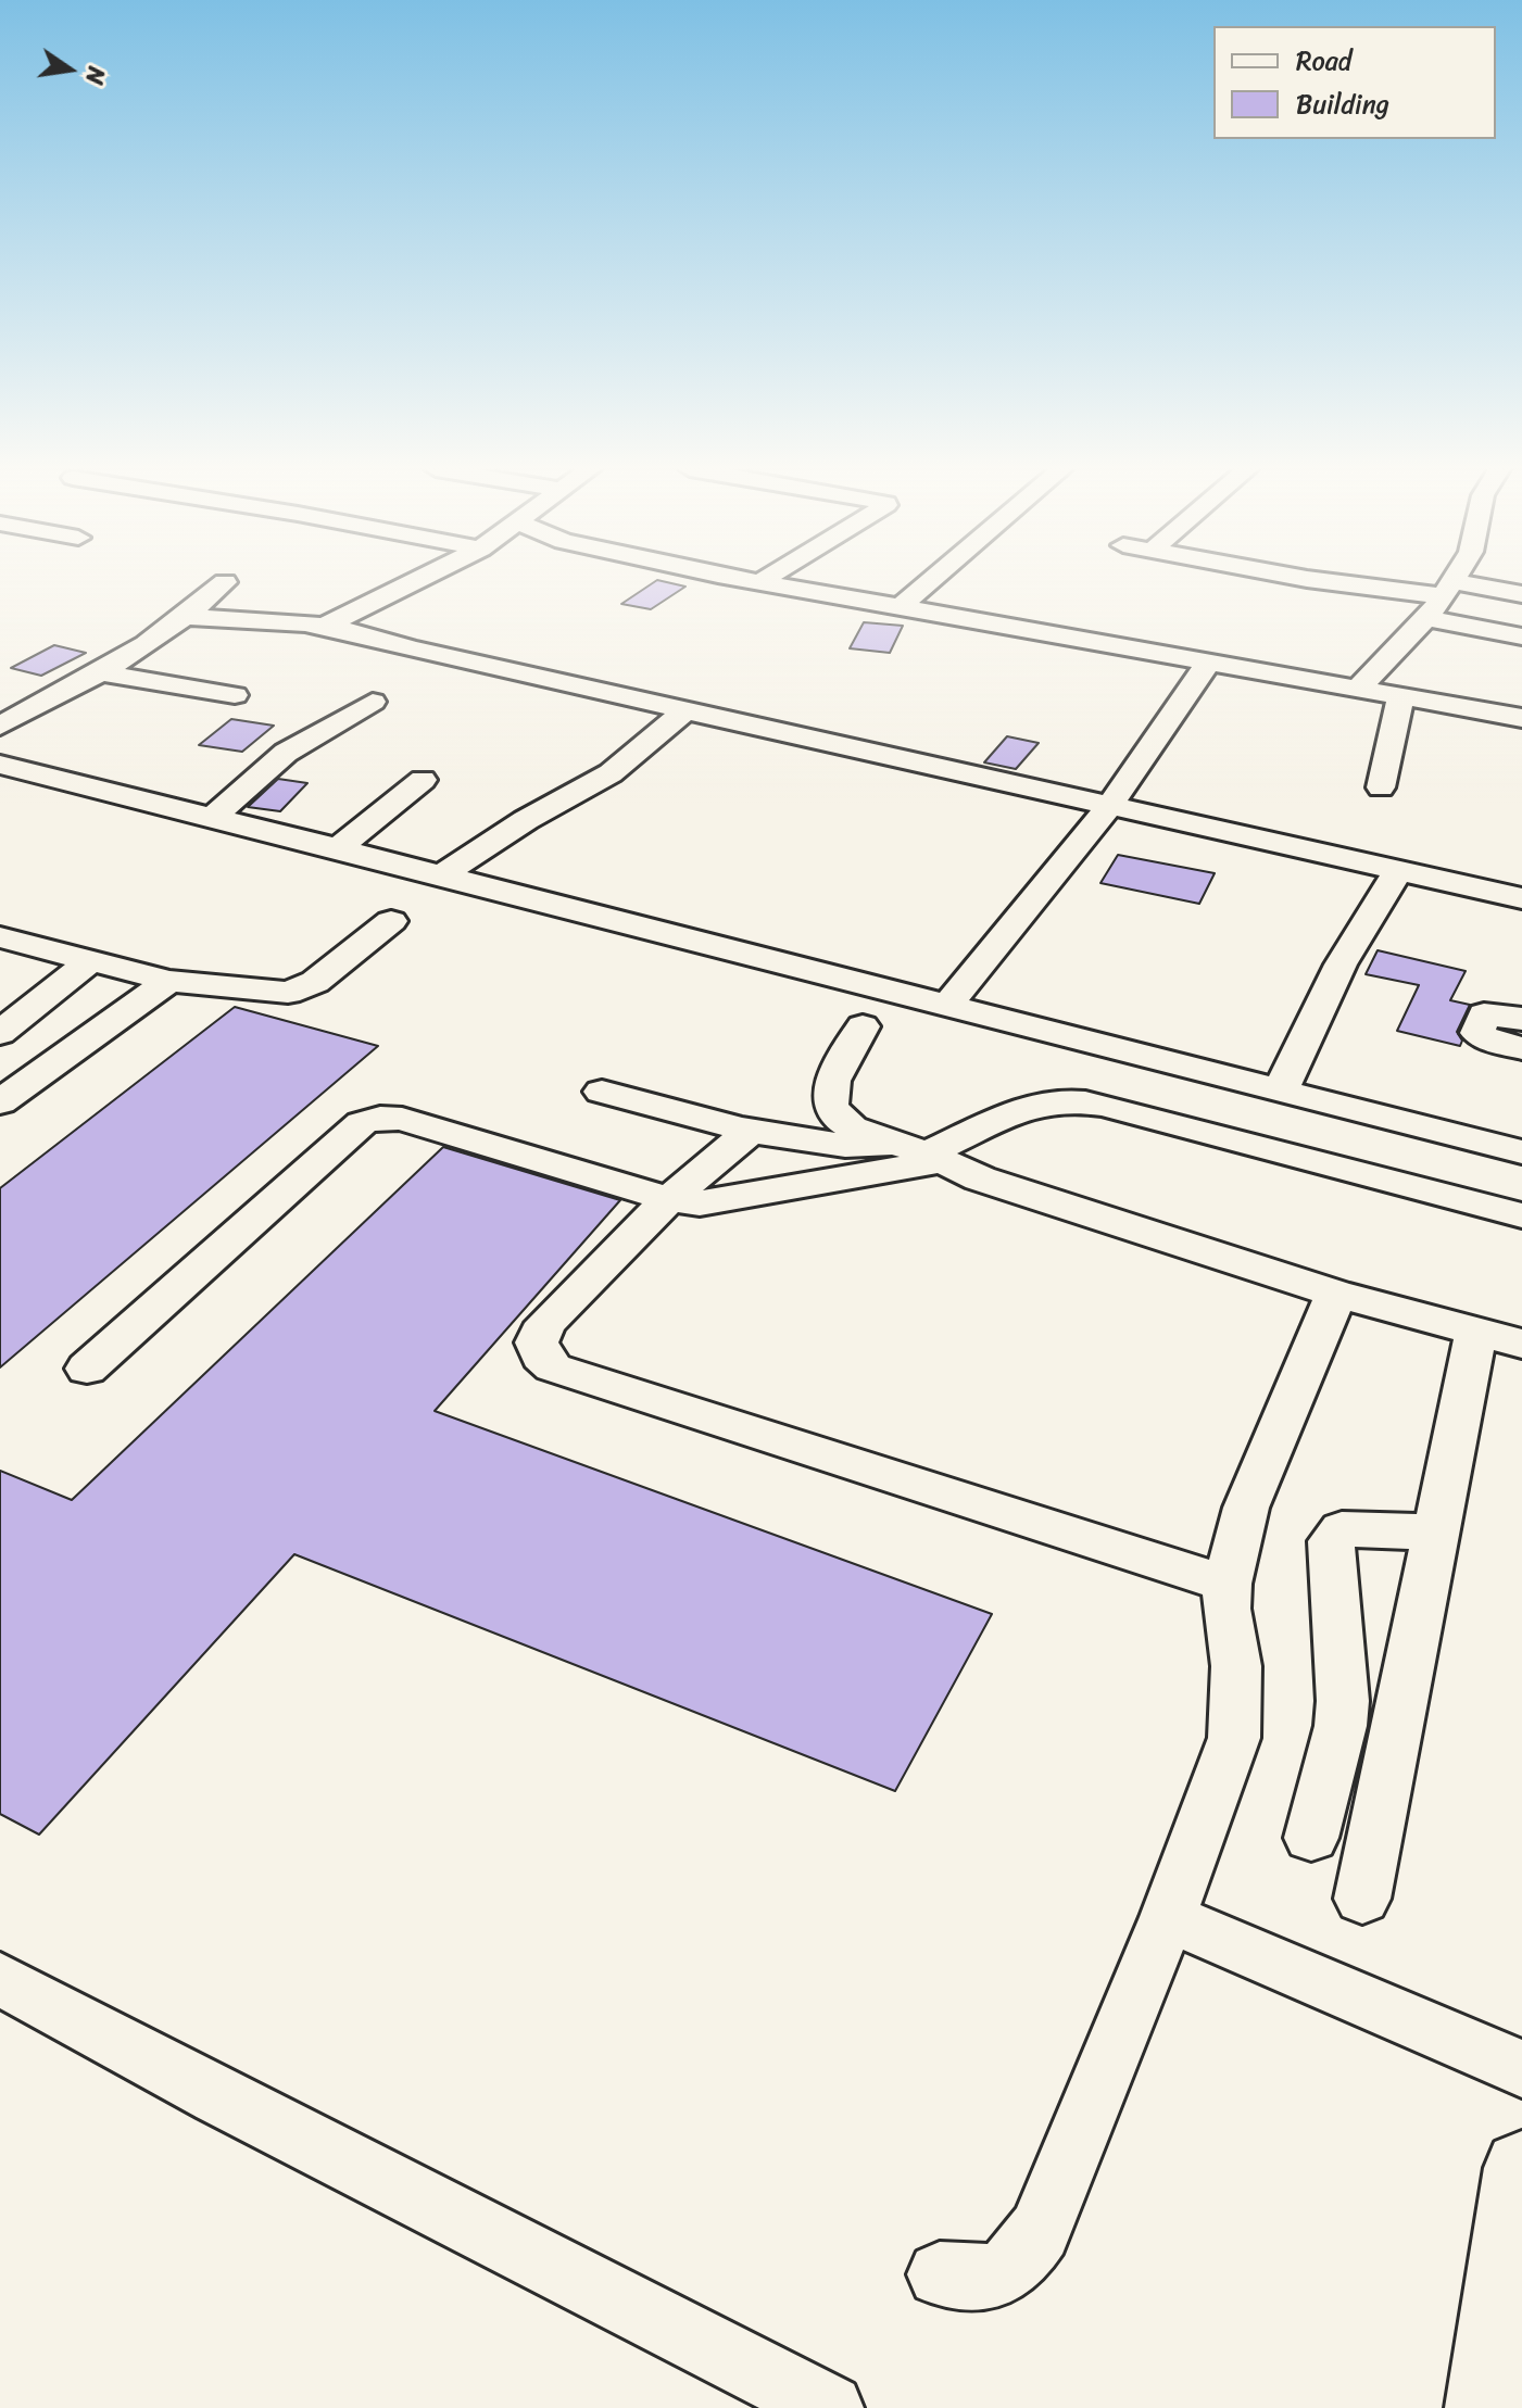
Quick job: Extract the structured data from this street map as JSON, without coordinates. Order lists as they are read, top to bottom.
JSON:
{
  "legend": ["Road", "Building"],
  "north": "right"
}
